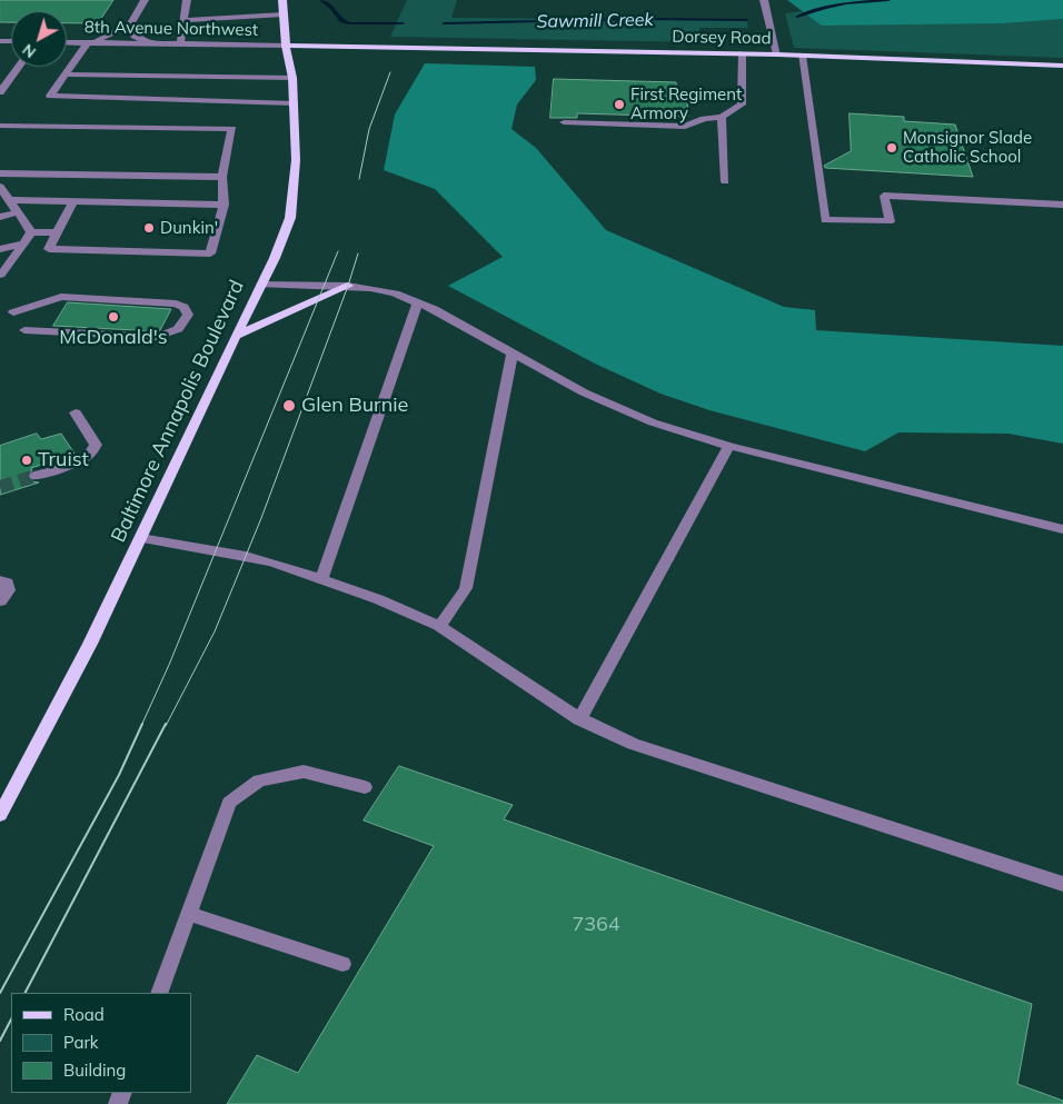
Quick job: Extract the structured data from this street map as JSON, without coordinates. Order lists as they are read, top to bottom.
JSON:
{
  "streets": {
    "main road": ["Dorsey Road", "Baltimore Annapolis Boulevard"],
    "street": ["8th Avenue Northwest"]
  },
  "crossings": [
    ["8th Avenue Northwest", "Dorsey Road"],
    ["8th Avenue Northwest", "Baltimore Annapolis Boulevard"],
    ["Dorsey Road", "Baltimore Annapolis Boulevard"]
  ],
  "water": ["Sawmill Creek"],
  "places": [
    "First Regiment Armory",
    "Monsignor Slade Catholic School",
    "Dunkin'",
    "McDonald's",
    "Glen Burnie",
    "Truist"
  ],
  "house_numbers": ["7364"],
  "legend": ["Road", "Park", "Building"],
  "north": "bottom left"
}
